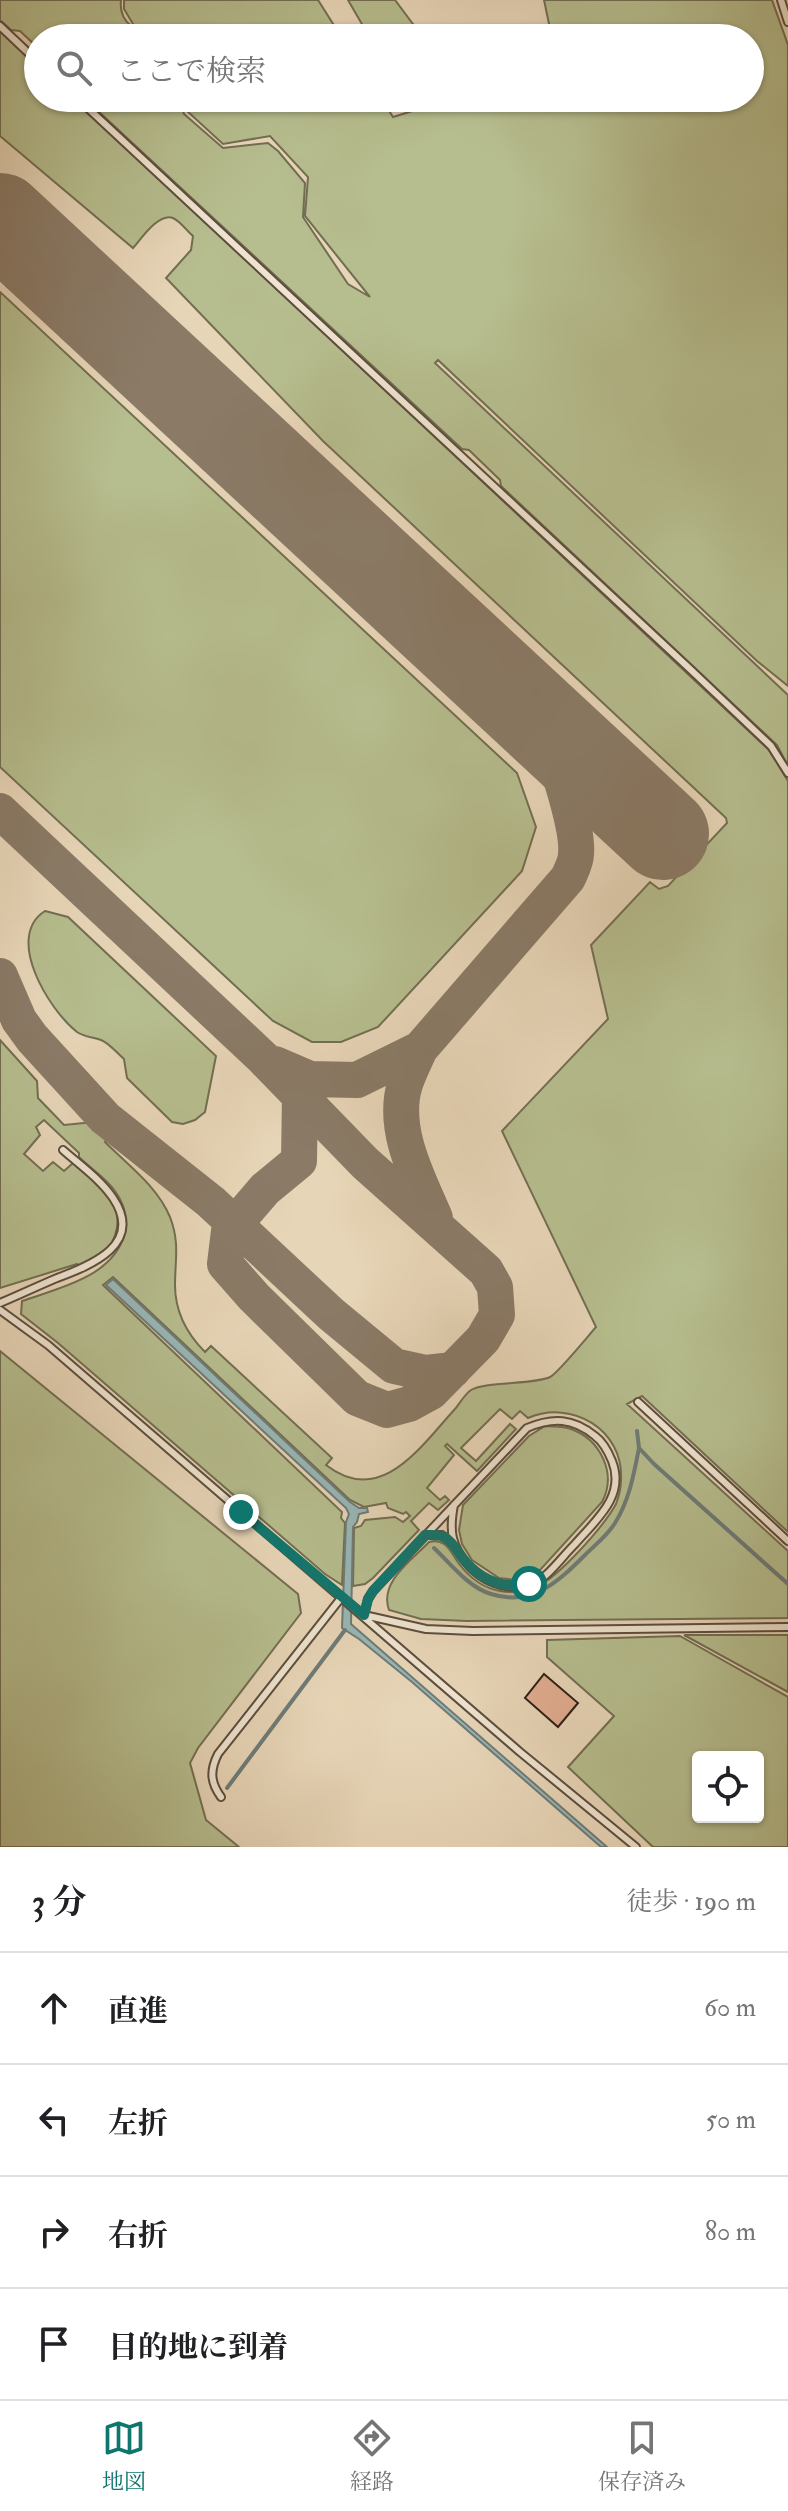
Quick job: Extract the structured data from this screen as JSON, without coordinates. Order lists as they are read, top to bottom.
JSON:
{
  "page": {
    "search": "ここで検索",
    "heading": ["3 分", "徒歩 · 190 m"],
    "list": [
      ["直進", "60 m"],
      ["左折", "50 m"],
      ["右折", "80 m"],
      "目的地に到着"
    ],
    "nav": ["地図", "経路", "保存済み"]
  }
}
